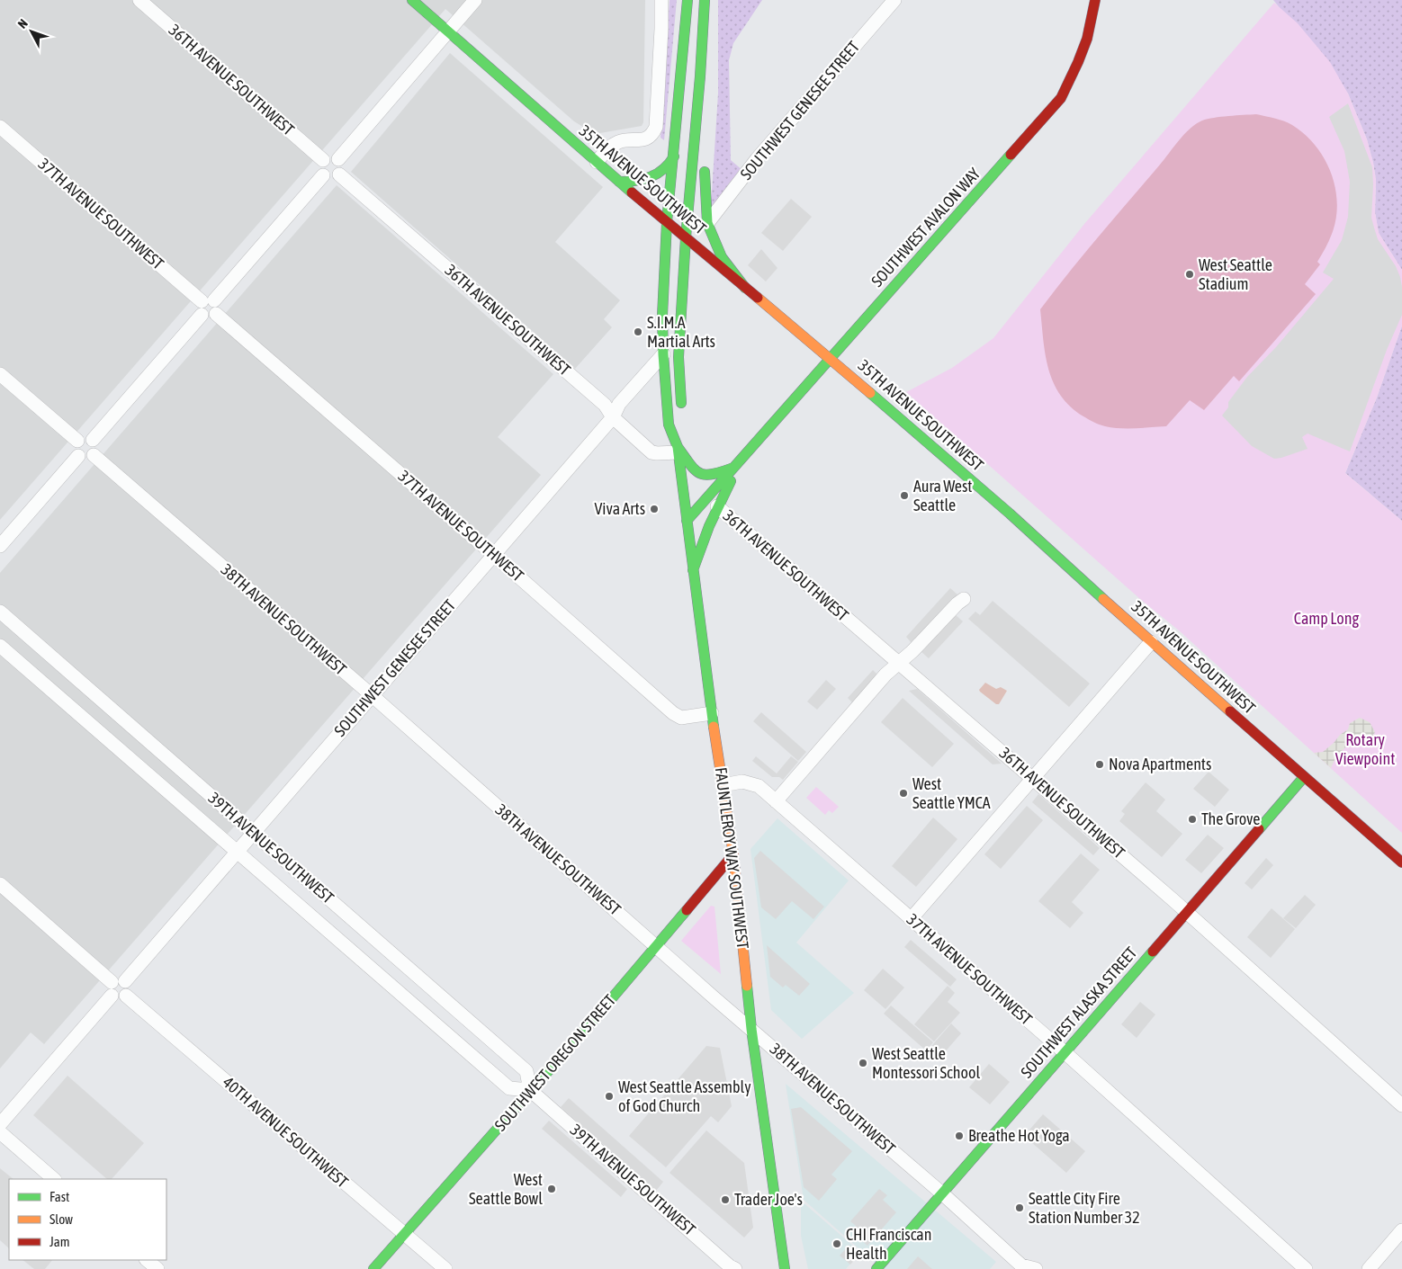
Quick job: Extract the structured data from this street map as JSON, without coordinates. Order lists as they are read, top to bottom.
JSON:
{
  "streets": {
    "main road": [
      "35TH AVENUE SOUTHWEST",
      "SOUTHWEST AVALON WAY",
      "FAUNTLEROY WAY SOUTHWEST",
      "SOUTHWEST ALASKA STREET",
      "SOUTHWEST OREGON STREET"
    ],
    "street": [
      "36TH AVENUE SOUTHWEST",
      "SOUTHWEST GENESEE STREET",
      "37TH AVENUE SOUTHWEST",
      "38TH AVENUE SOUTHWEST",
      "39TH AVENUE SOUTHWEST",
      "40TH AVENUE SOUTHWEST"
    ]
  },
  "crossings": [
    ["36TH AVENUE SOUTHWEST", "SOUTHWEST GENESEE STREET"],
    ["36TH AVENUE SOUTHWEST", "SOUTHWEST AVALON WAY"],
    ["36TH AVENUE SOUTHWEST", "FAUNTLEROY WAY SOUTHWEST"],
    ["36TH AVENUE SOUTHWEST", "SOUTHWEST ALASKA STREET"],
    ["SOUTHWEST GENESEE STREET", "37TH AVENUE SOUTHWEST"],
    ["SOUTHWEST GENESEE STREET", "38TH AVENUE SOUTHWEST"],
    ["SOUTHWEST GENESEE STREET", "39TH AVENUE SOUTHWEST"],
    ["SOUTHWEST GENESEE STREET", "FAUNTLEROY WAY SOUTHWEST"],
    ["SOUTHWEST GENESEE STREET", "40TH AVENUE SOUTHWEST"],
    ["35TH AVENUE SOUTHWEST", "SOUTHWEST AVALON WAY"],
    ["35TH AVENUE SOUTHWEST", "FAUNTLEROY WAY SOUTHWEST"],
    ["35TH AVENUE SOUTHWEST", "SOUTHWEST ALASKA STREET"],
    ["37TH AVENUE SOUTHWEST", "FAUNTLEROY WAY SOUTHWEST"],
    ["37TH AVENUE SOUTHWEST", "SOUTHWEST ALASKA STREET"],
    ["SOUTHWEST AVALON WAY", "FAUNTLEROY WAY SOUTHWEST"],
    ["38TH AVENUE SOUTHWEST", "FAUNTLEROY WAY SOUTHWEST"],
    ["38TH AVENUE SOUTHWEST", "SOUTHWEST ALASKA STREET"],
    ["38TH AVENUE SOUTHWEST", "SOUTHWEST OREGON STREET"],
    ["39TH AVENUE SOUTHWEST", "SOUTHWEST OREGON STREET"],
    ["FAUNTLEROY WAY SOUTHWEST", "SOUTHWEST OREGON STREET"],
    ["SOUTHWEST OREGON STREET", "40TH AVENUE SOUTHWEST"]
  ],
  "parks": ["Camp Long", "Rotary Viewpoint"],
  "places": [
    "West Seattle Stadium",
    "S.I.M.A Martial Arts",
    "Aura West Seattle",
    "Viva Arts",
    "Nova Apartments",
    "West Seattle YMCA",
    "The Grove",
    "West Seattle Montessori School",
    "West Seattle Assembly of God Church",
    "Breathe Hot Yoga",
    "West Seattle Bowl",
    "Trader Joe's",
    "Seattle City Fire Station Number 32",
    "CHI Franciscan Health"
  ],
  "legend": ["Fast", "Slow", "Jam"],
  "north": "top left"
}
